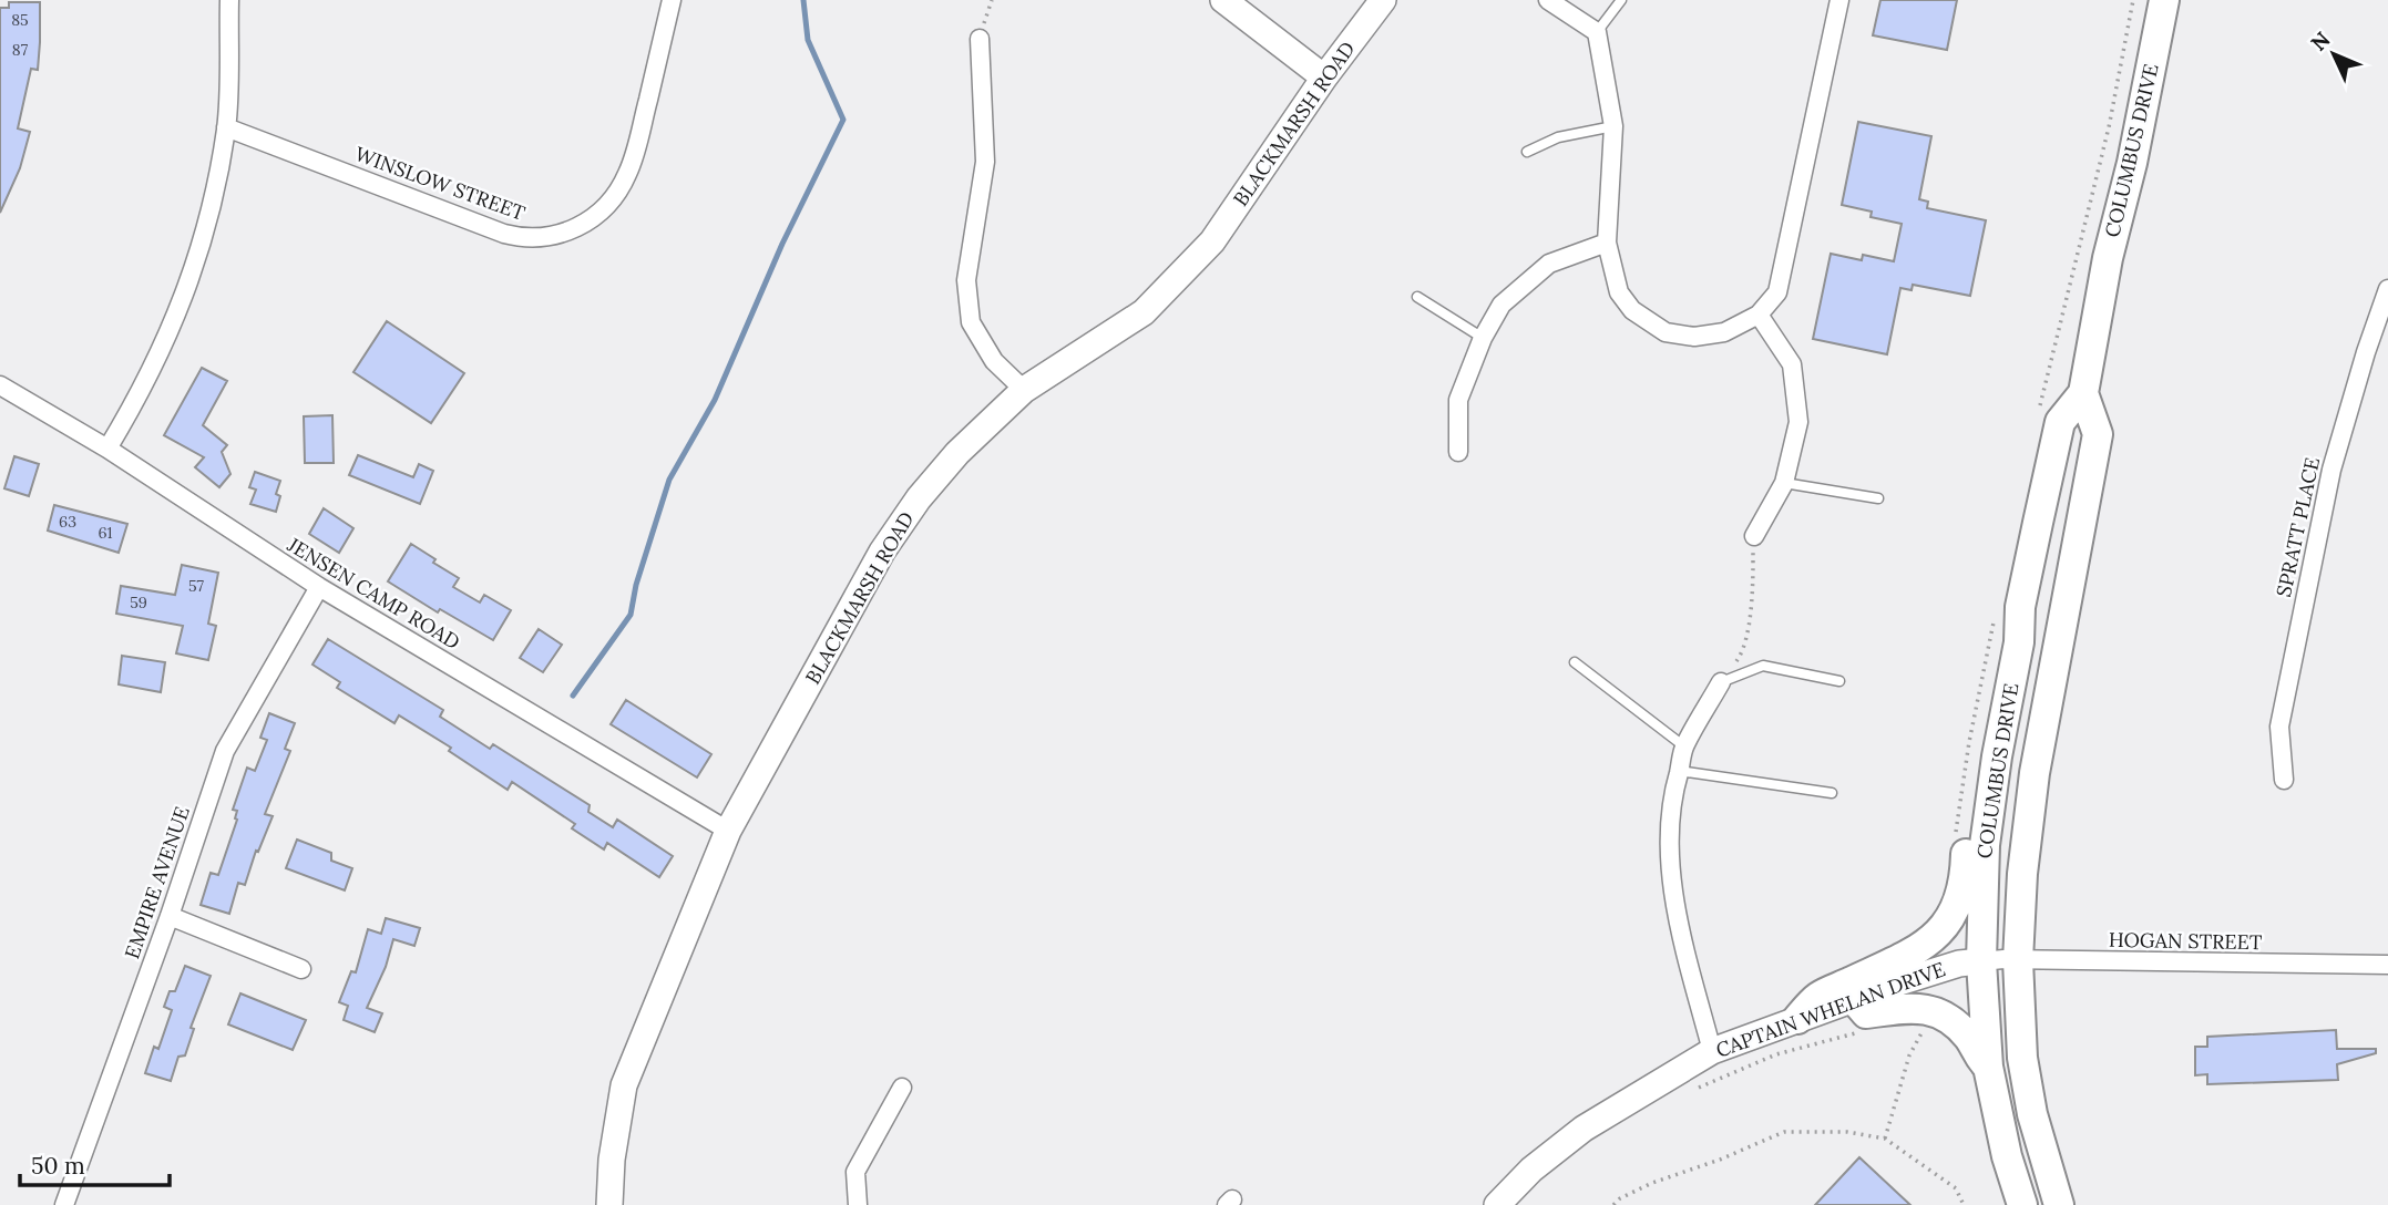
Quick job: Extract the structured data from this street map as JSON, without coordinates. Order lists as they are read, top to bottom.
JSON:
{
  "streets": {
    "main road": ["COLUMBUS DRIVE"],
    "street": [
      "BLACKMARSH ROAD",
      "WINSLOW STREET",
      "SPRATT PLACE",
      "JENSEN CAMP ROAD",
      "EMPIRE AVENUE",
      "HOGAN STREET",
      "CAPTAIN WHELAN DRIVE"
    ]
  },
  "crossings": [
    ["BLACKMARSH ROAD", "JENSEN CAMP ROAD"],
    ["COLUMBUS DRIVE", "HOGAN STREET"],
    ["COLUMBUS DRIVE", "CAPTAIN WHELAN DRIVE"],
    ["JENSEN CAMP ROAD", "EMPIRE AVENUE"],
    ["HOGAN STREET", "CAPTAIN WHELAN DRIVE"]
  ],
  "house_numbers": [
    "85",
    "87",
    "63",
    "61",
    "57",
    "59"
  ],
  "scale_bar": "50 m",
  "north": "top left"
}
